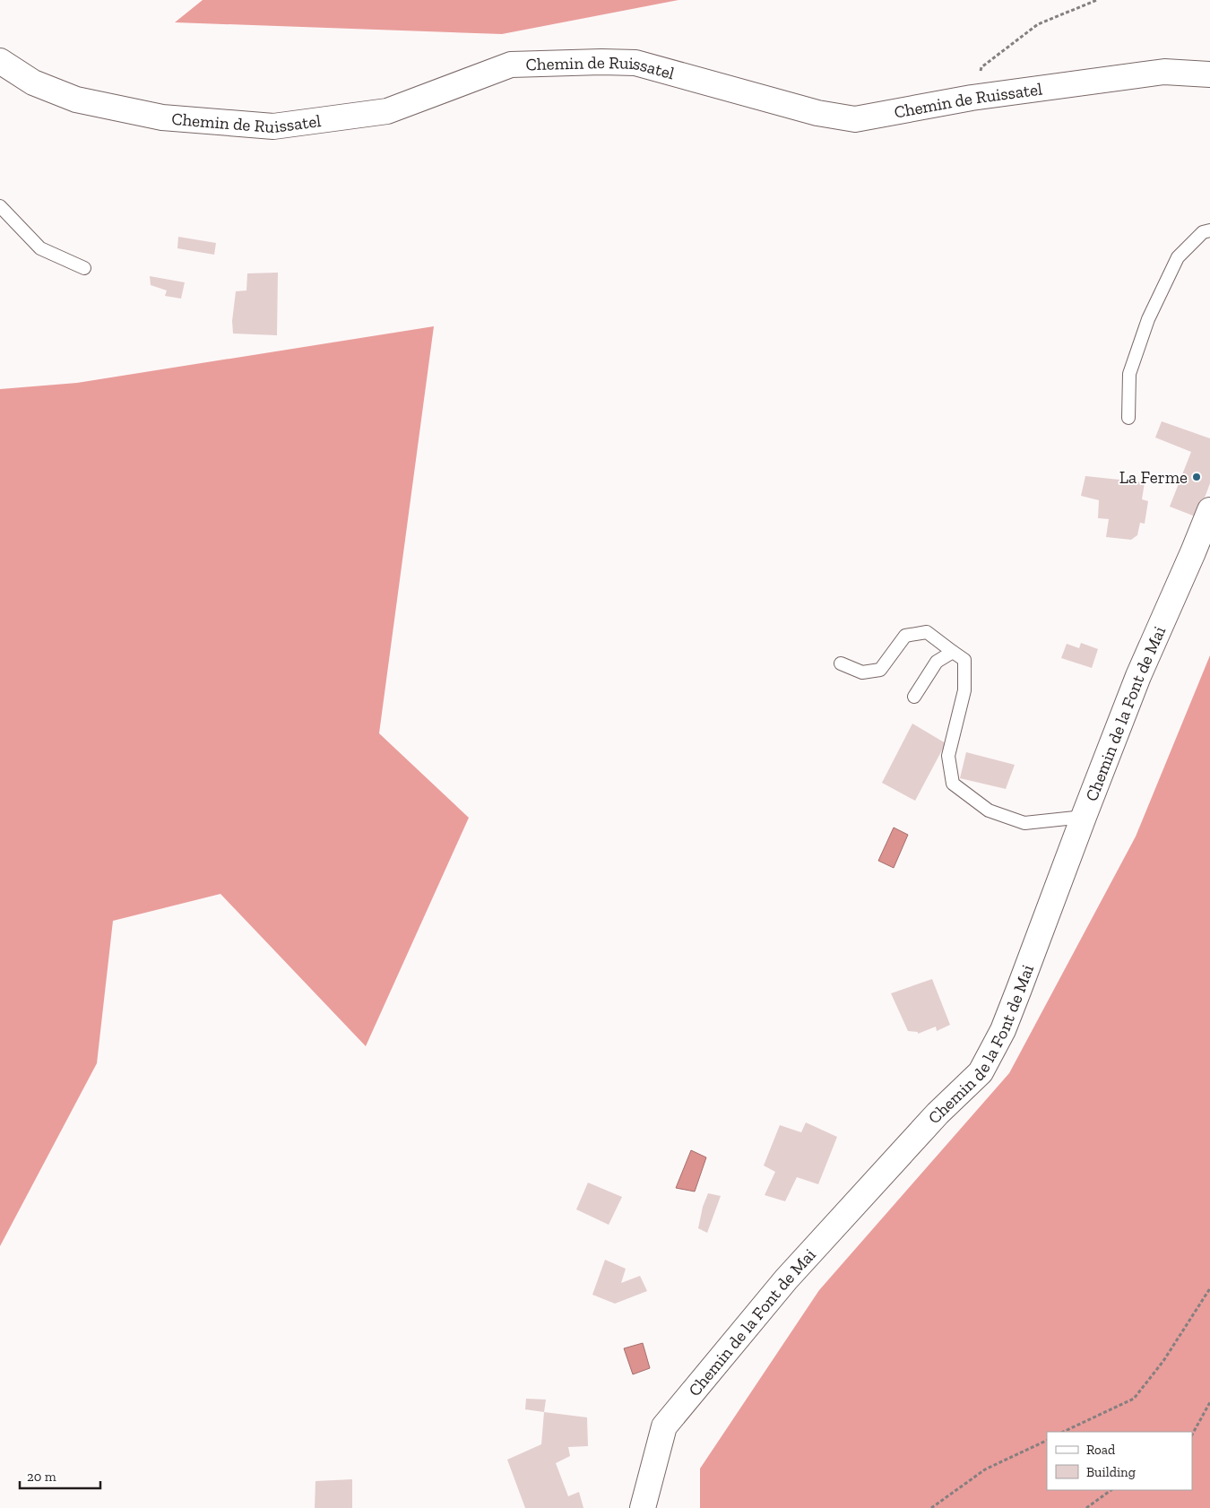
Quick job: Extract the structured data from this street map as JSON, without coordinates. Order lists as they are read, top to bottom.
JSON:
{
  "streets": {
    "street": ["Chemin de Ruissatel", "Chemin de la Font de Mai"]
  },
  "places": ["La Ferme"],
  "legend": ["Road", "Building"],
  "scale_bar": "20 m"
}
